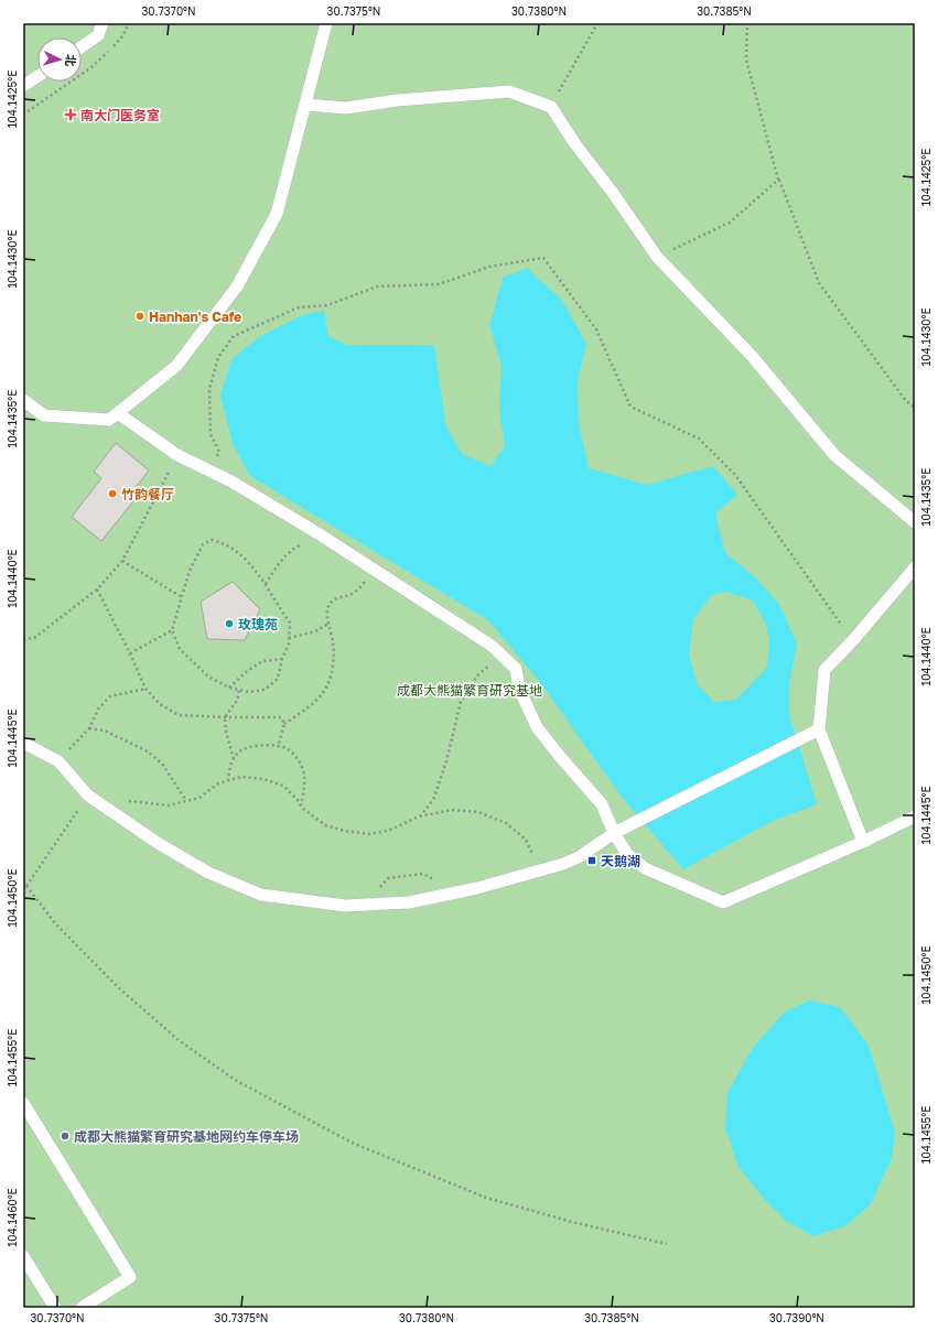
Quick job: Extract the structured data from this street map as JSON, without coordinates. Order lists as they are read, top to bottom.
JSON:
{
  "parks": ["成都大熊猫繁育研究基地"],
  "places": {
    "health": ["南大门医务室"],
    "other": [
      "Hanhan's Cafe",
      "竹韵餐厅",
      "玫瑰苑",
      "成都大熊猫繁育研究基地网约车停车场"
    ],
    "transit": ["天鹅湖"]
  },
  "north": "right",
  "coordinates": [
    "30.7370°N",
    "30.7375°N",
    "30.7380°N",
    "30.7385°N",
    "104.1425°E",
    "104.1430°E",
    "104.1435°E",
    "104.1440°E",
    "104.1445°E",
    "104.1450°E",
    "104.1455°E",
    "104.1460°E",
    "30.7390°N"
  ]
}
